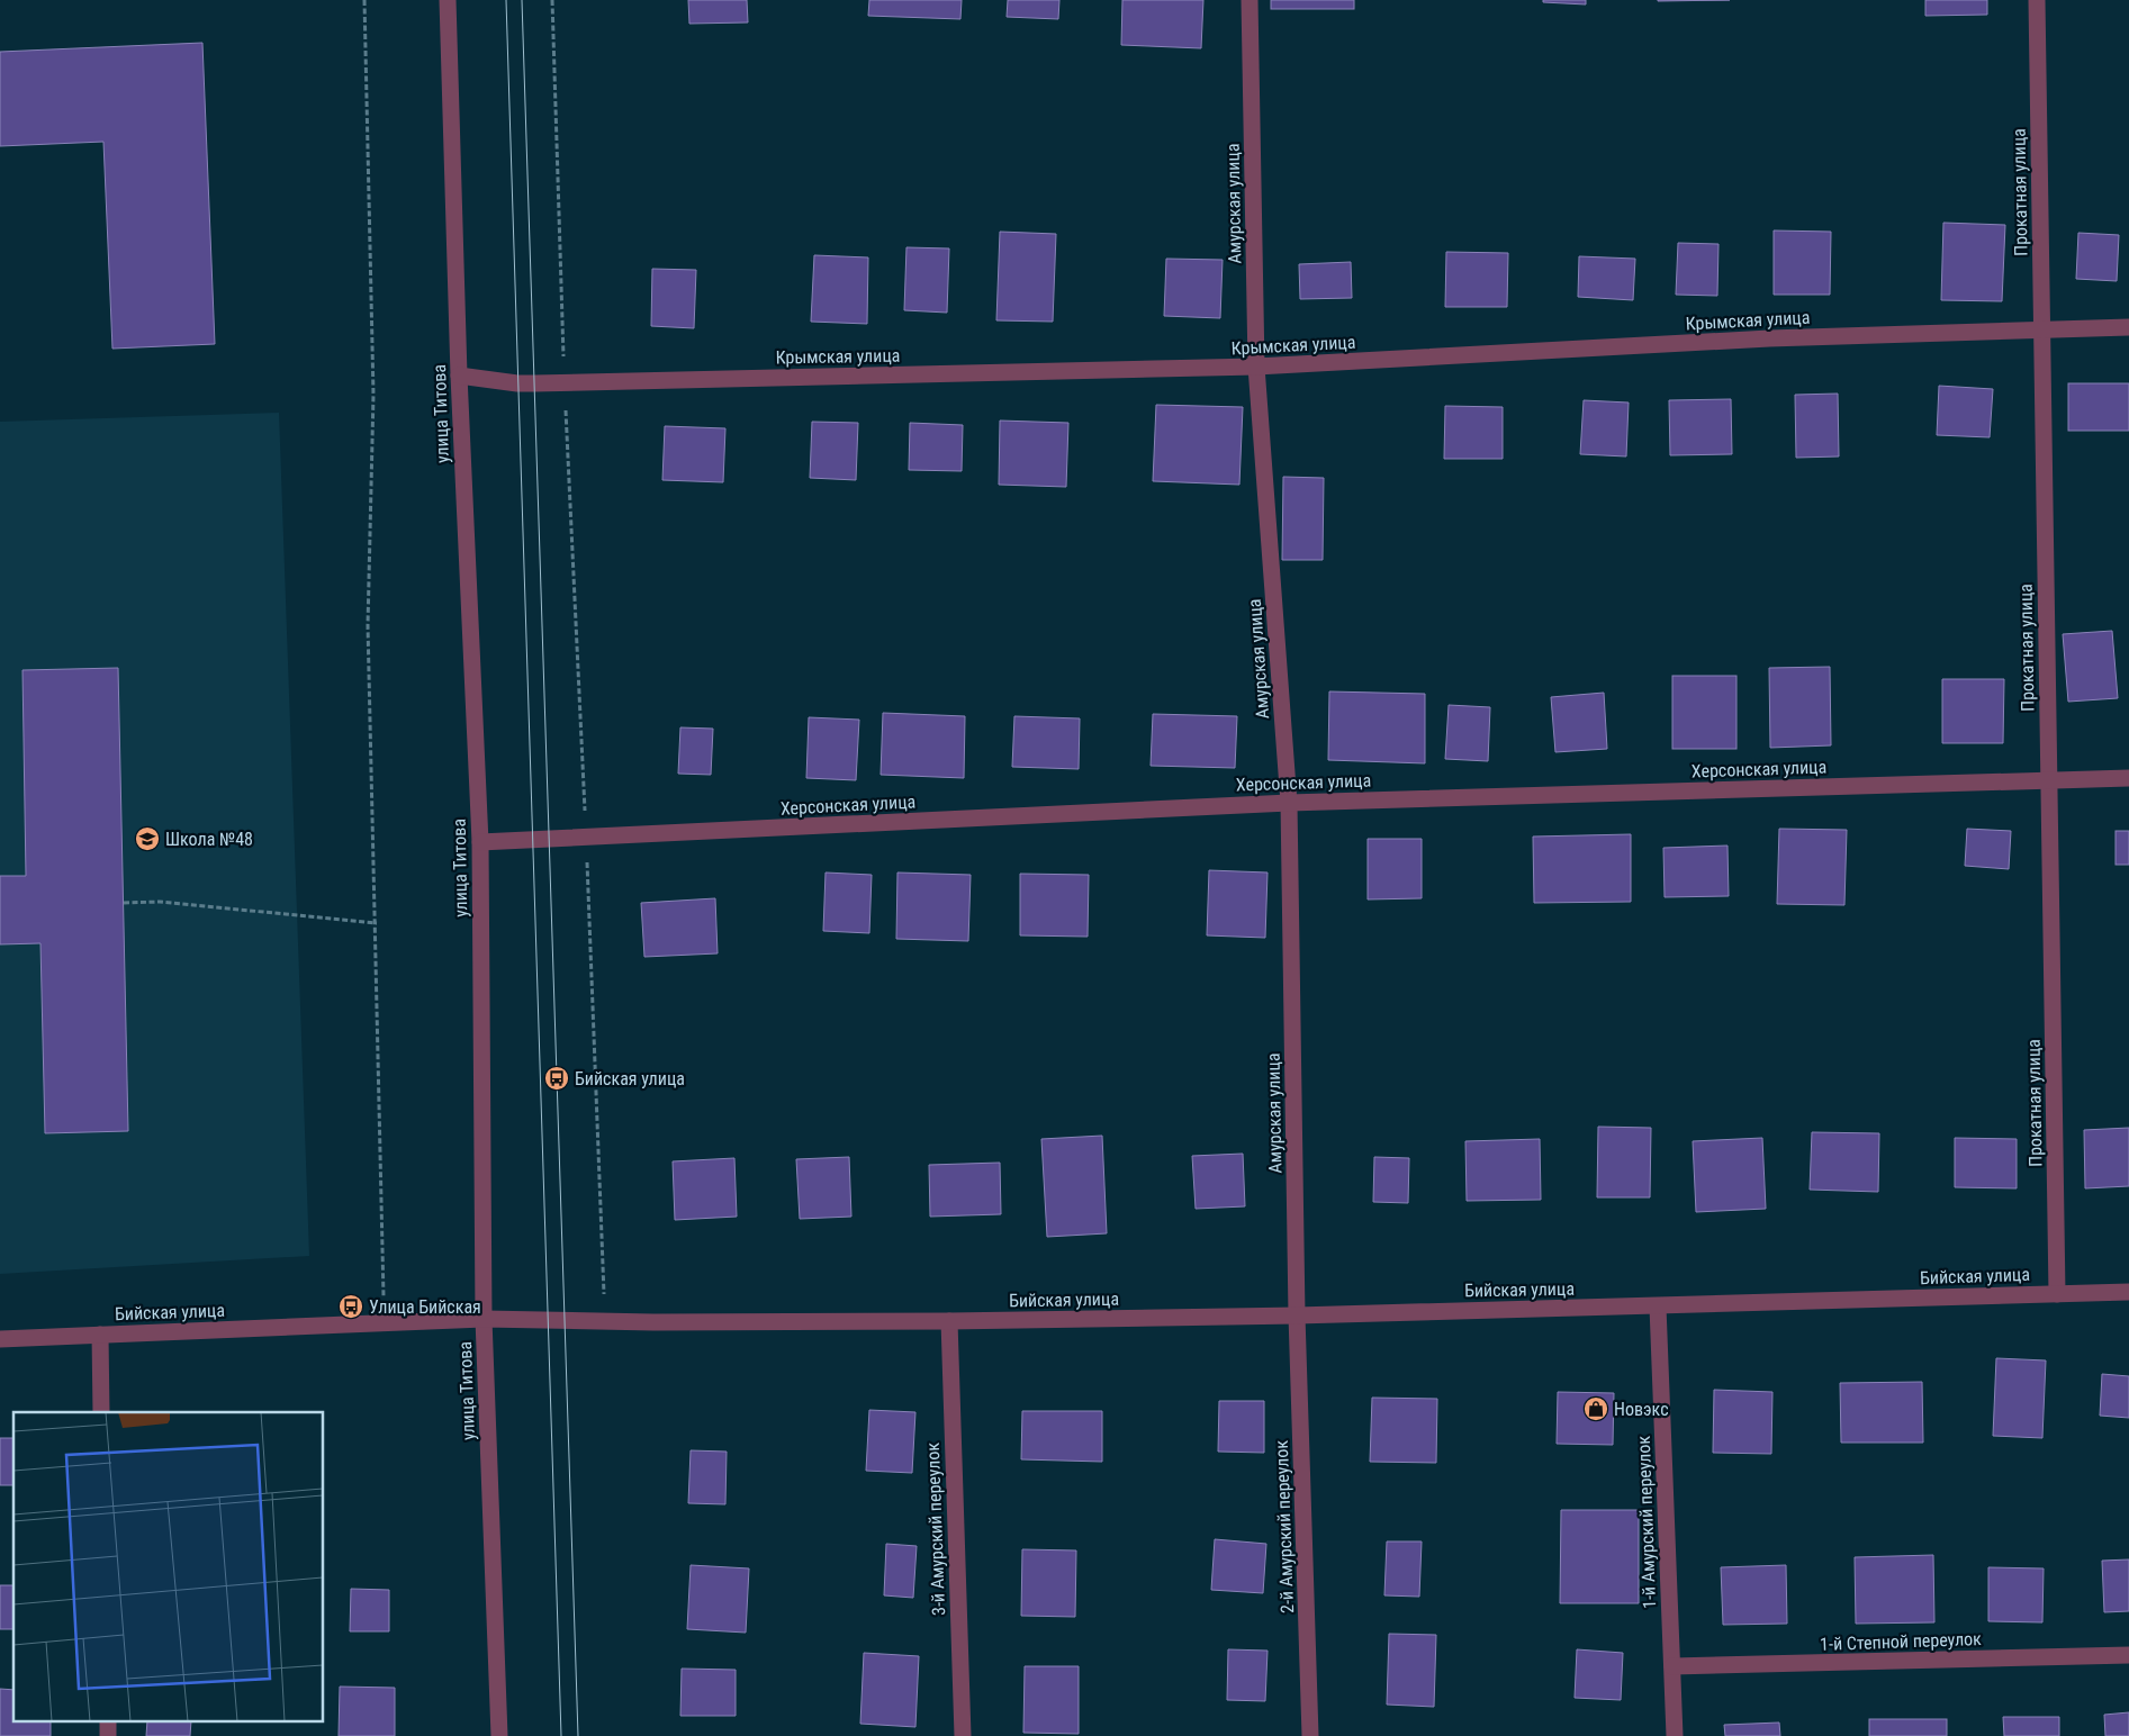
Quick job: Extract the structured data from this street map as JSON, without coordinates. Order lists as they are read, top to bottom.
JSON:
{
  "streets": {
    "street": [
      "Прокатная улица",
      "Амурская улица",
      "Крымская улица",
      "улица Титова",
      "Херсонская улица",
      "Бийская улица",
      "1-й Амурский переулок",
      "2-й Амурский переулок",
      "3-й Амурский переулок",
      "1-й Степной переулок"
    ]
  },
  "crossings": [
    ["Прокатная улица", "Крымская улица"],
    ["Прокатная улица", "Херсонская улица"],
    ["Прокатная улица", "Бийская улица"],
    ["Амурская улица", "Крымская улица"],
    ["Амурская улица", "Херсонская улица"],
    ["Амурская улица", "Бийская улица"],
    ["Амурская улица", "2-й Амурский переулок"],
    ["Крымская улица", "улица Титова"],
    ["улица Титова", "Херсонская улица"],
    ["улица Титова", "Бийская улица"],
    ["Бийская улица", "1-й Амурский переулок"],
    ["Бийская улица", "2-й Амурский переулок"],
    ["Бийская улица", "3-й Амурский переулок"],
    ["1-й Амурский переулок", "1-й Степной переулок"]
  ],
  "places": {
    "school or university": ["Школа №48"],
    "bus stop": ["Бийская улица", "Улица Бийская"],
    "shop": ["Новэкс"]
  }
}
